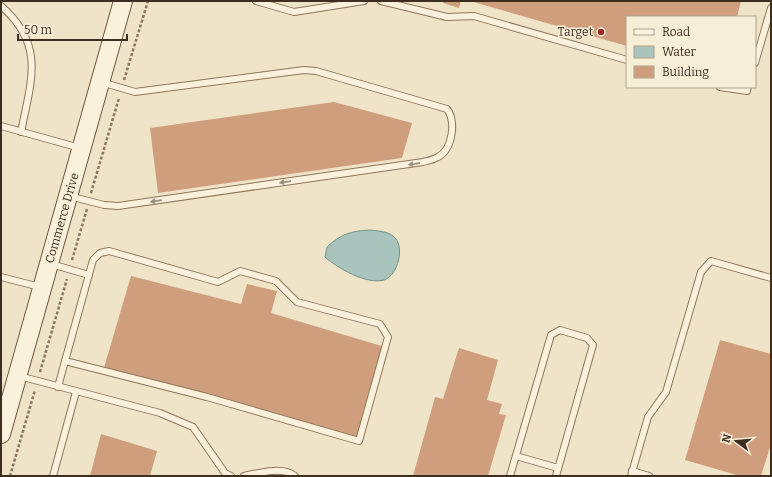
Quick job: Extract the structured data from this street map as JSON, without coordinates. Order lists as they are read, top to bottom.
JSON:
{
  "streets": {
    "street": ["Commerce Drive"]
  },
  "places": ["Target"],
  "legend": ["Road", "Water", "Building"],
  "scale_bar": "50 m",
  "north": "left"
}
